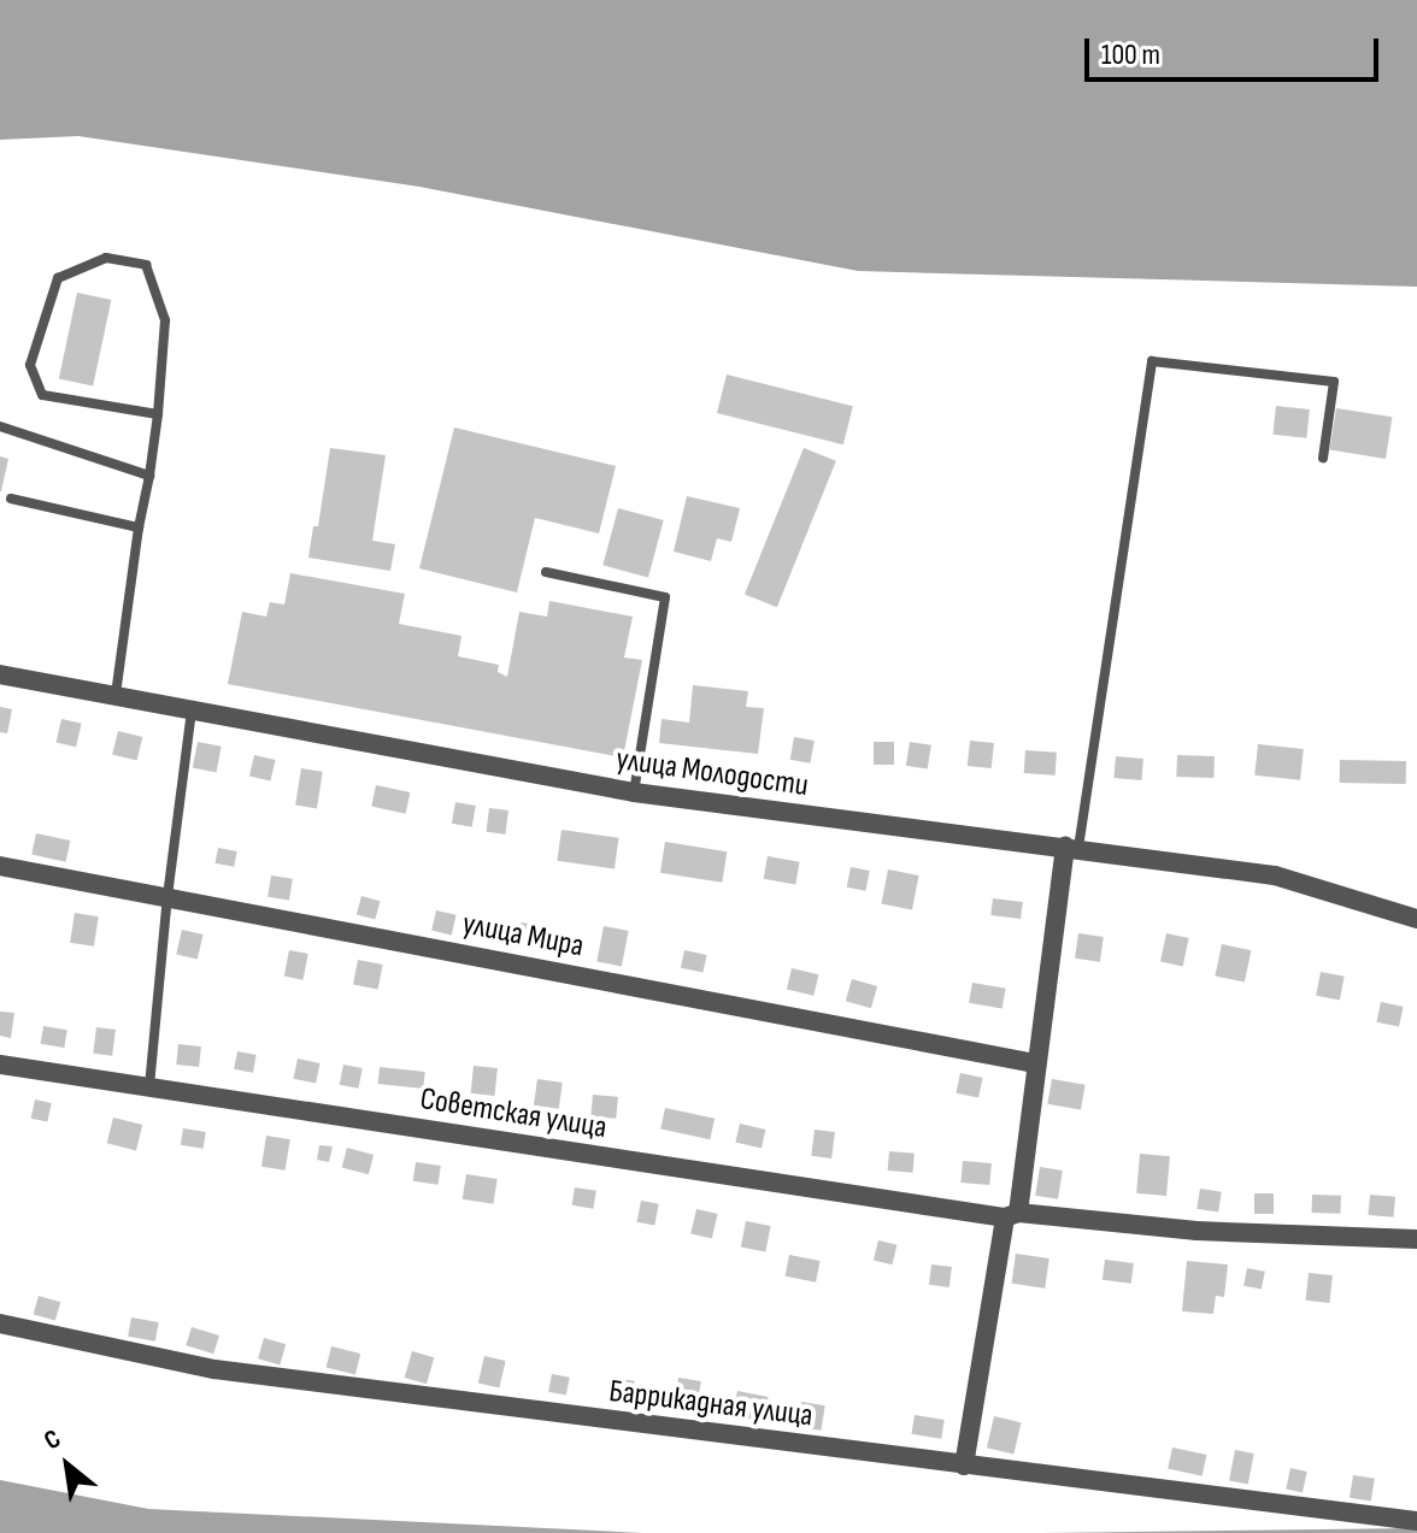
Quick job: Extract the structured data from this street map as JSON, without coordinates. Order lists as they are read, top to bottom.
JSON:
{
  "streets": {
    "street": [
      "улица Молодости",
      "улица Мира",
      "Советская улица",
      "Баррикадная улица"
    ]
  },
  "scale_bar": "100 m",
  "north": "top left"
}
